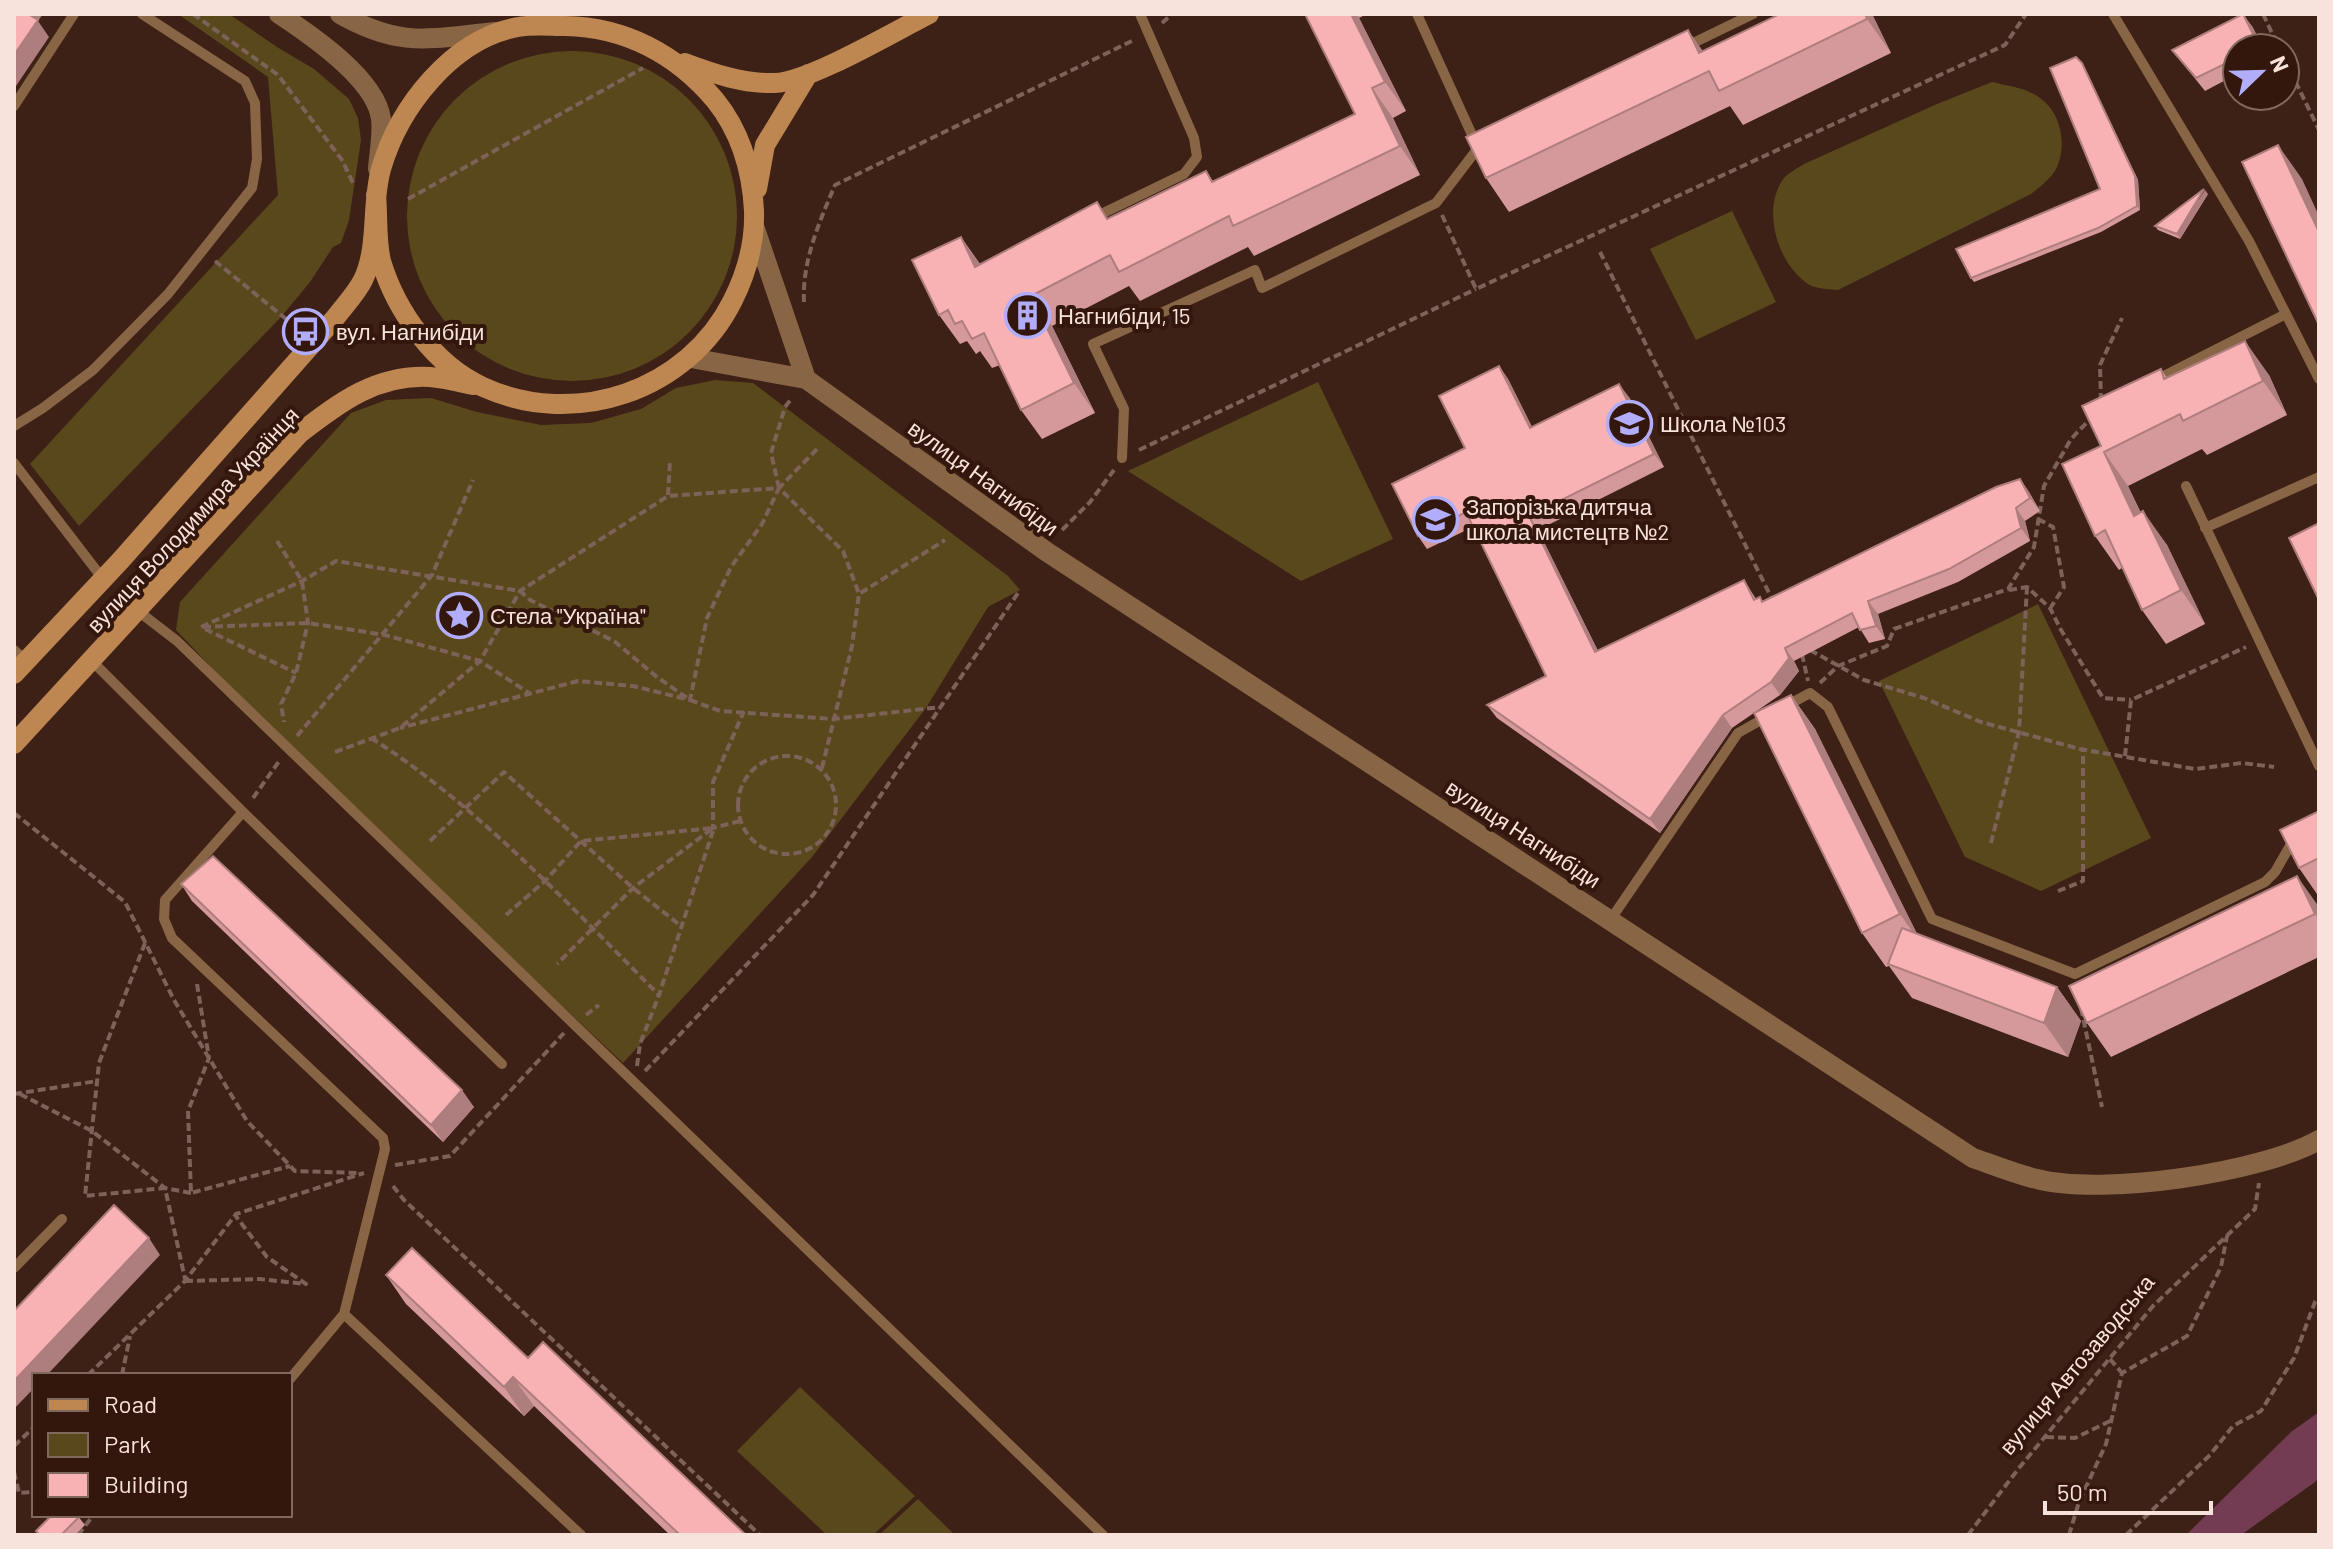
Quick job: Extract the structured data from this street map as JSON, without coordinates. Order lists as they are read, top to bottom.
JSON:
{
  "streets": {
    "street": ["вулиця Нагнибіди", "вулиця Володимира Українця"],
    "path": ["вулиця Автозаводська"]
  },
  "crossings": [
    ["вулиця Нагнибіди", "вулиця Володимира Українця"],
    ["вулиця Нагнибіди", "вулиця Автозаводська"]
  ],
  "places": {
    "building": ["Нагнибіди, 15"],
    "bus stop": ["вул. Нагнибіди"],
    "school or university": ["Школа №103", "Запорізька дитяча школа мистецтв №2"],
    "place": ["Стела \"Україна\""]
  },
  "legend": ["Road", "Park", "Building"],
  "scale_bar": "50 m",
  "north": "top right"
}
